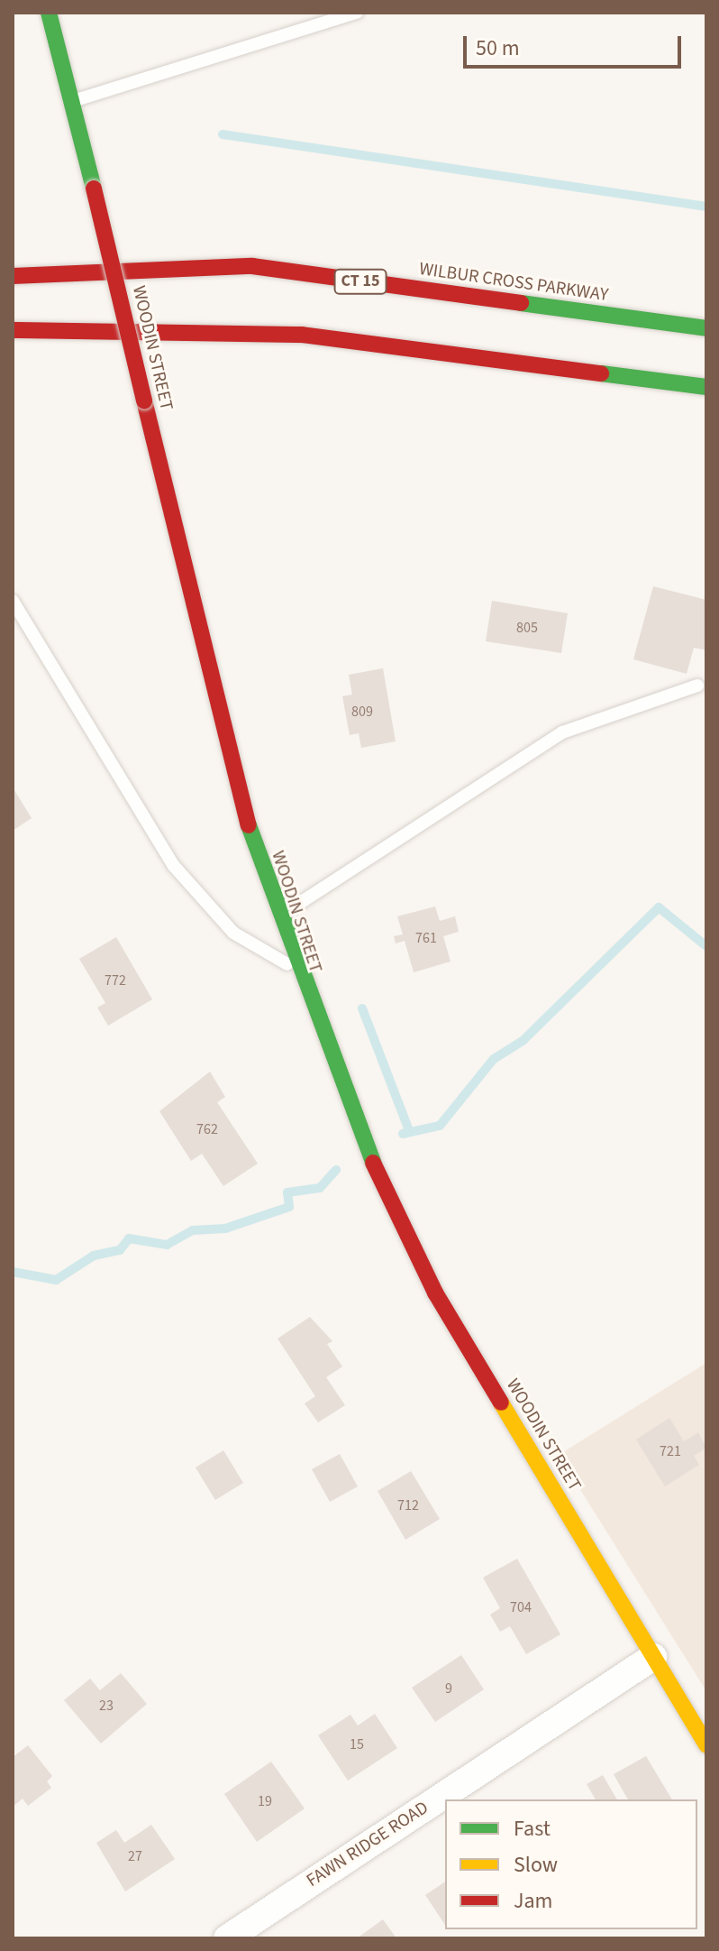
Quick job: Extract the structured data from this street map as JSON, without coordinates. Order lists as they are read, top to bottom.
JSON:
{
  "streets": {
    "main road": ["CT 15", "WILBUR CROSS PARKWAY", "WOODIN STREET"],
    "street": ["FAWN RIDGE ROAD"]
  },
  "crossings": [
    ["WOODIN STREET", "FAWN RIDGE ROAD"]
  ],
  "house_numbers": [
    "805",
    "809",
    "761",
    "772",
    "762",
    "721",
    "712",
    "704",
    "9",
    "23",
    "15",
    "19",
    "27"
  ],
  "legend": ["Fast", "Slow", "Jam"],
  "scale_bar": "50 m"
}
